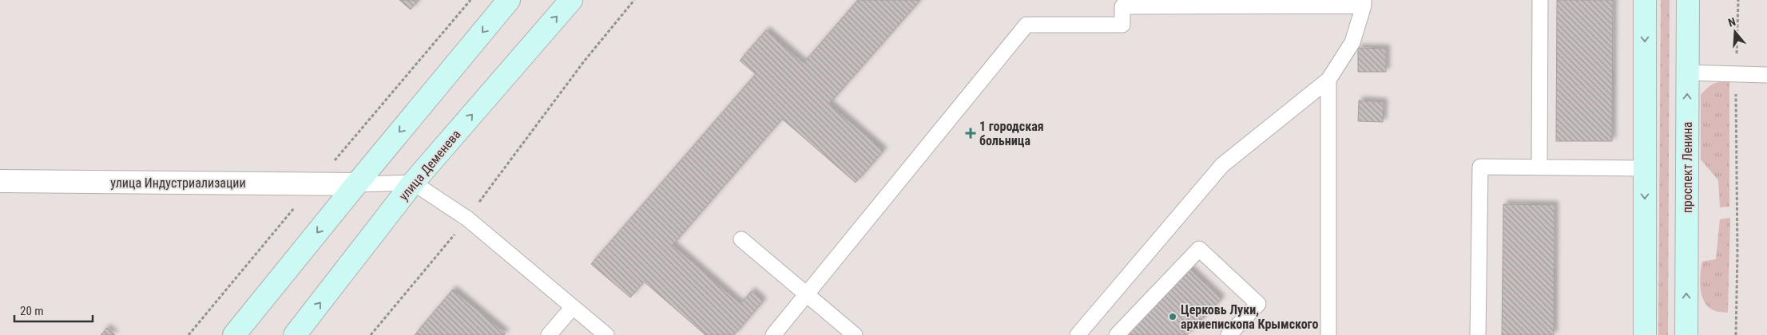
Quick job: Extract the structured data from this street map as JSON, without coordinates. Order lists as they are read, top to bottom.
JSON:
{
  "streets": {
    "main road": ["улица Деменева", "проспект Ленина"],
    "street": ["улица Индустриализации"]
  },
  "places": {
    "health": ["1 городская больница"],
    "other": ["Церковь Луки, архиепископа Крымского"]
  },
  "scale_bar": "20 m",
  "north": "top"
}
